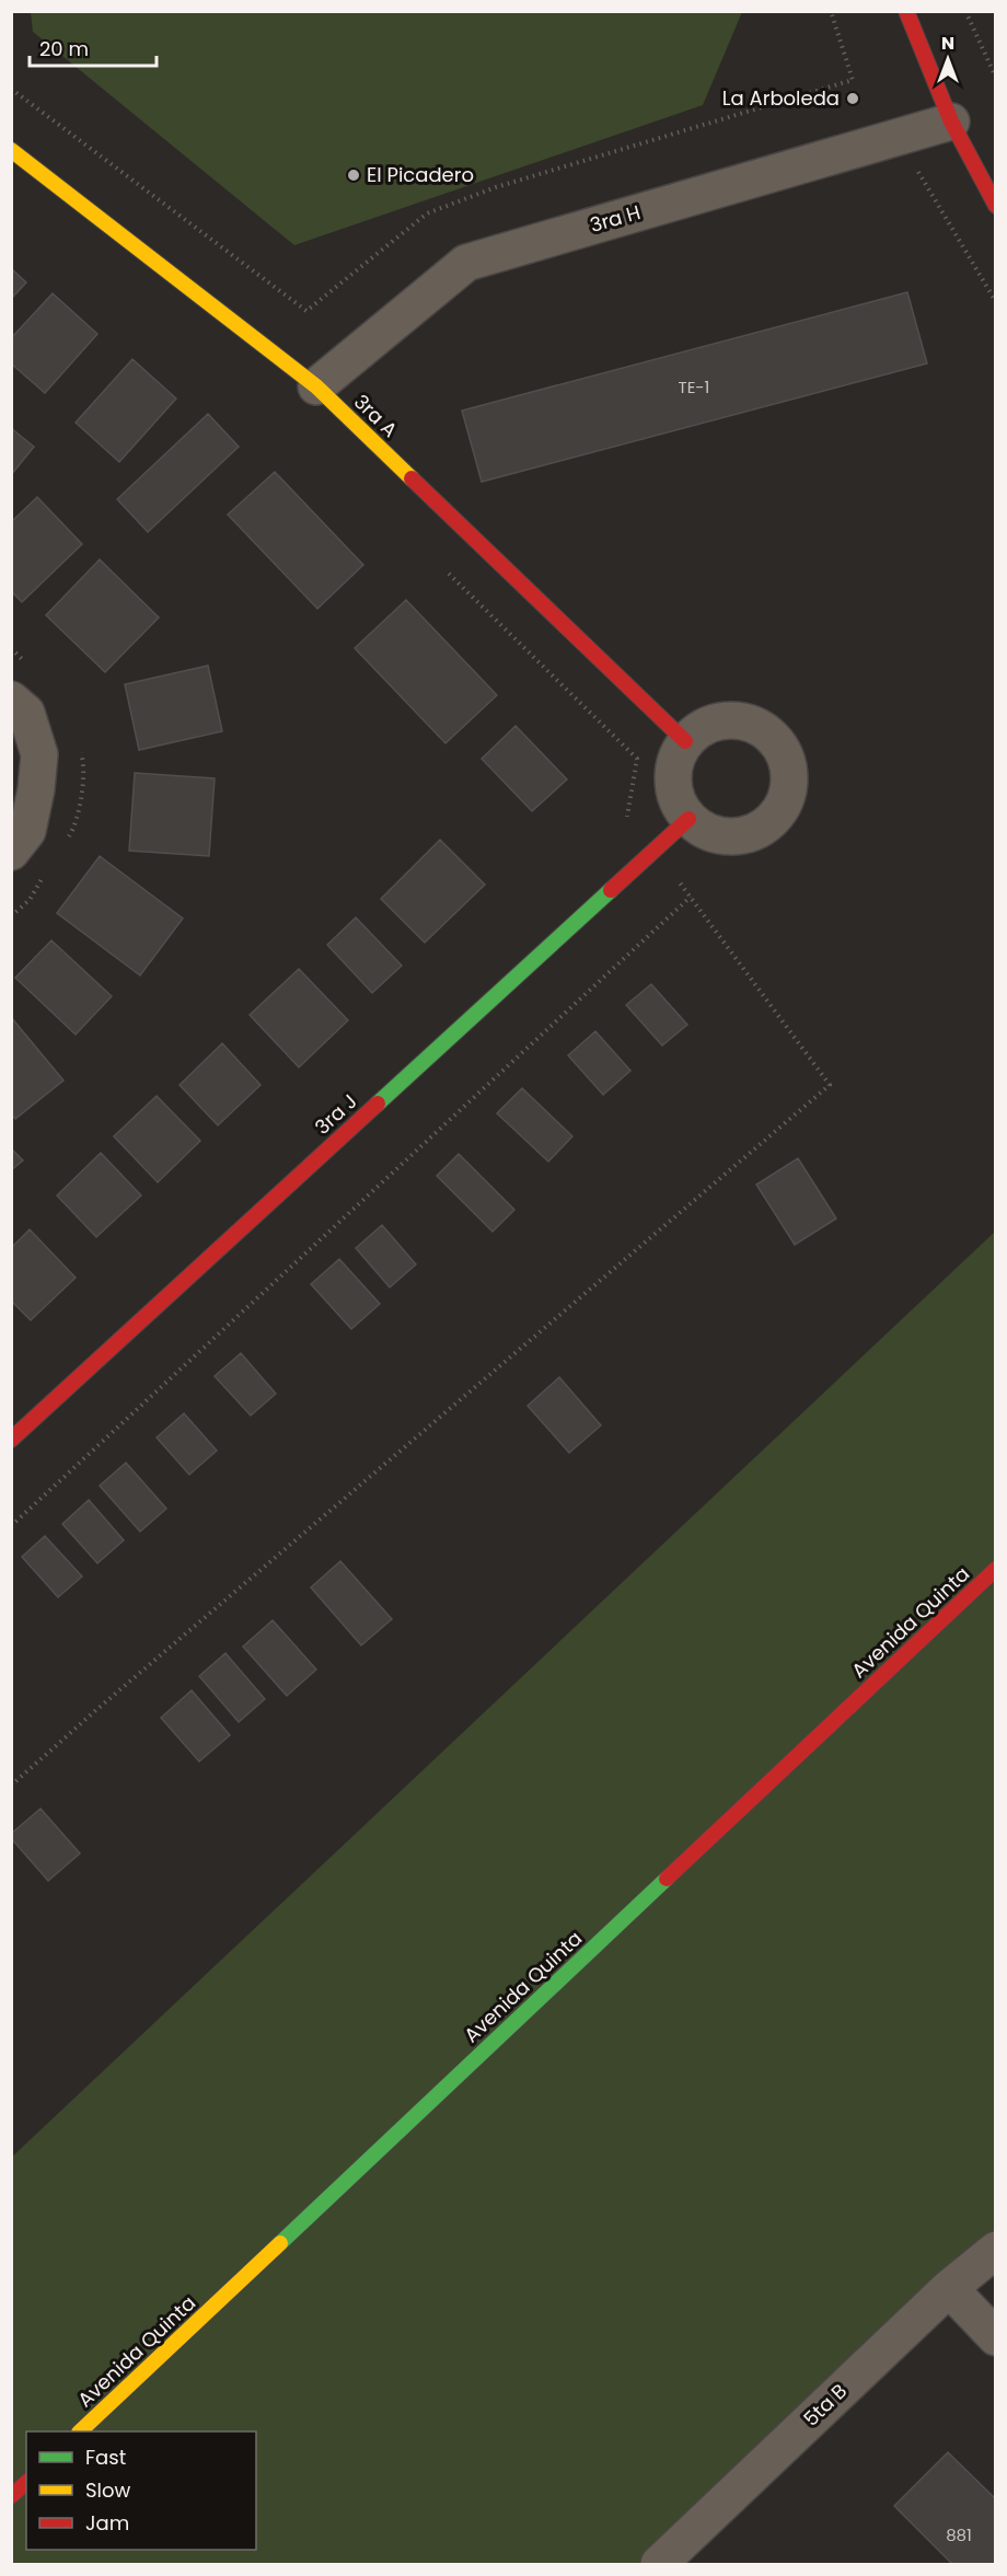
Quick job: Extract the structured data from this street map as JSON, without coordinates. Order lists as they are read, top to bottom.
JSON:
{
  "streets": {
    "street": [
      "3ra H",
      "3ra A",
      "3ra J",
      "Avenida Quinta",
      "5ta B"
    ]
  },
  "crossings": [
    ["3ra H", "3ra A"],
    ["3ra A", "3ra J"]
  ],
  "places": ["La Arboleda", "El Picadero"],
  "house_numbers": ["TE-1", "881"],
  "legend": ["Fast", "Slow", "Jam"],
  "scale_bar": "20 m",
  "north": "top"
}
